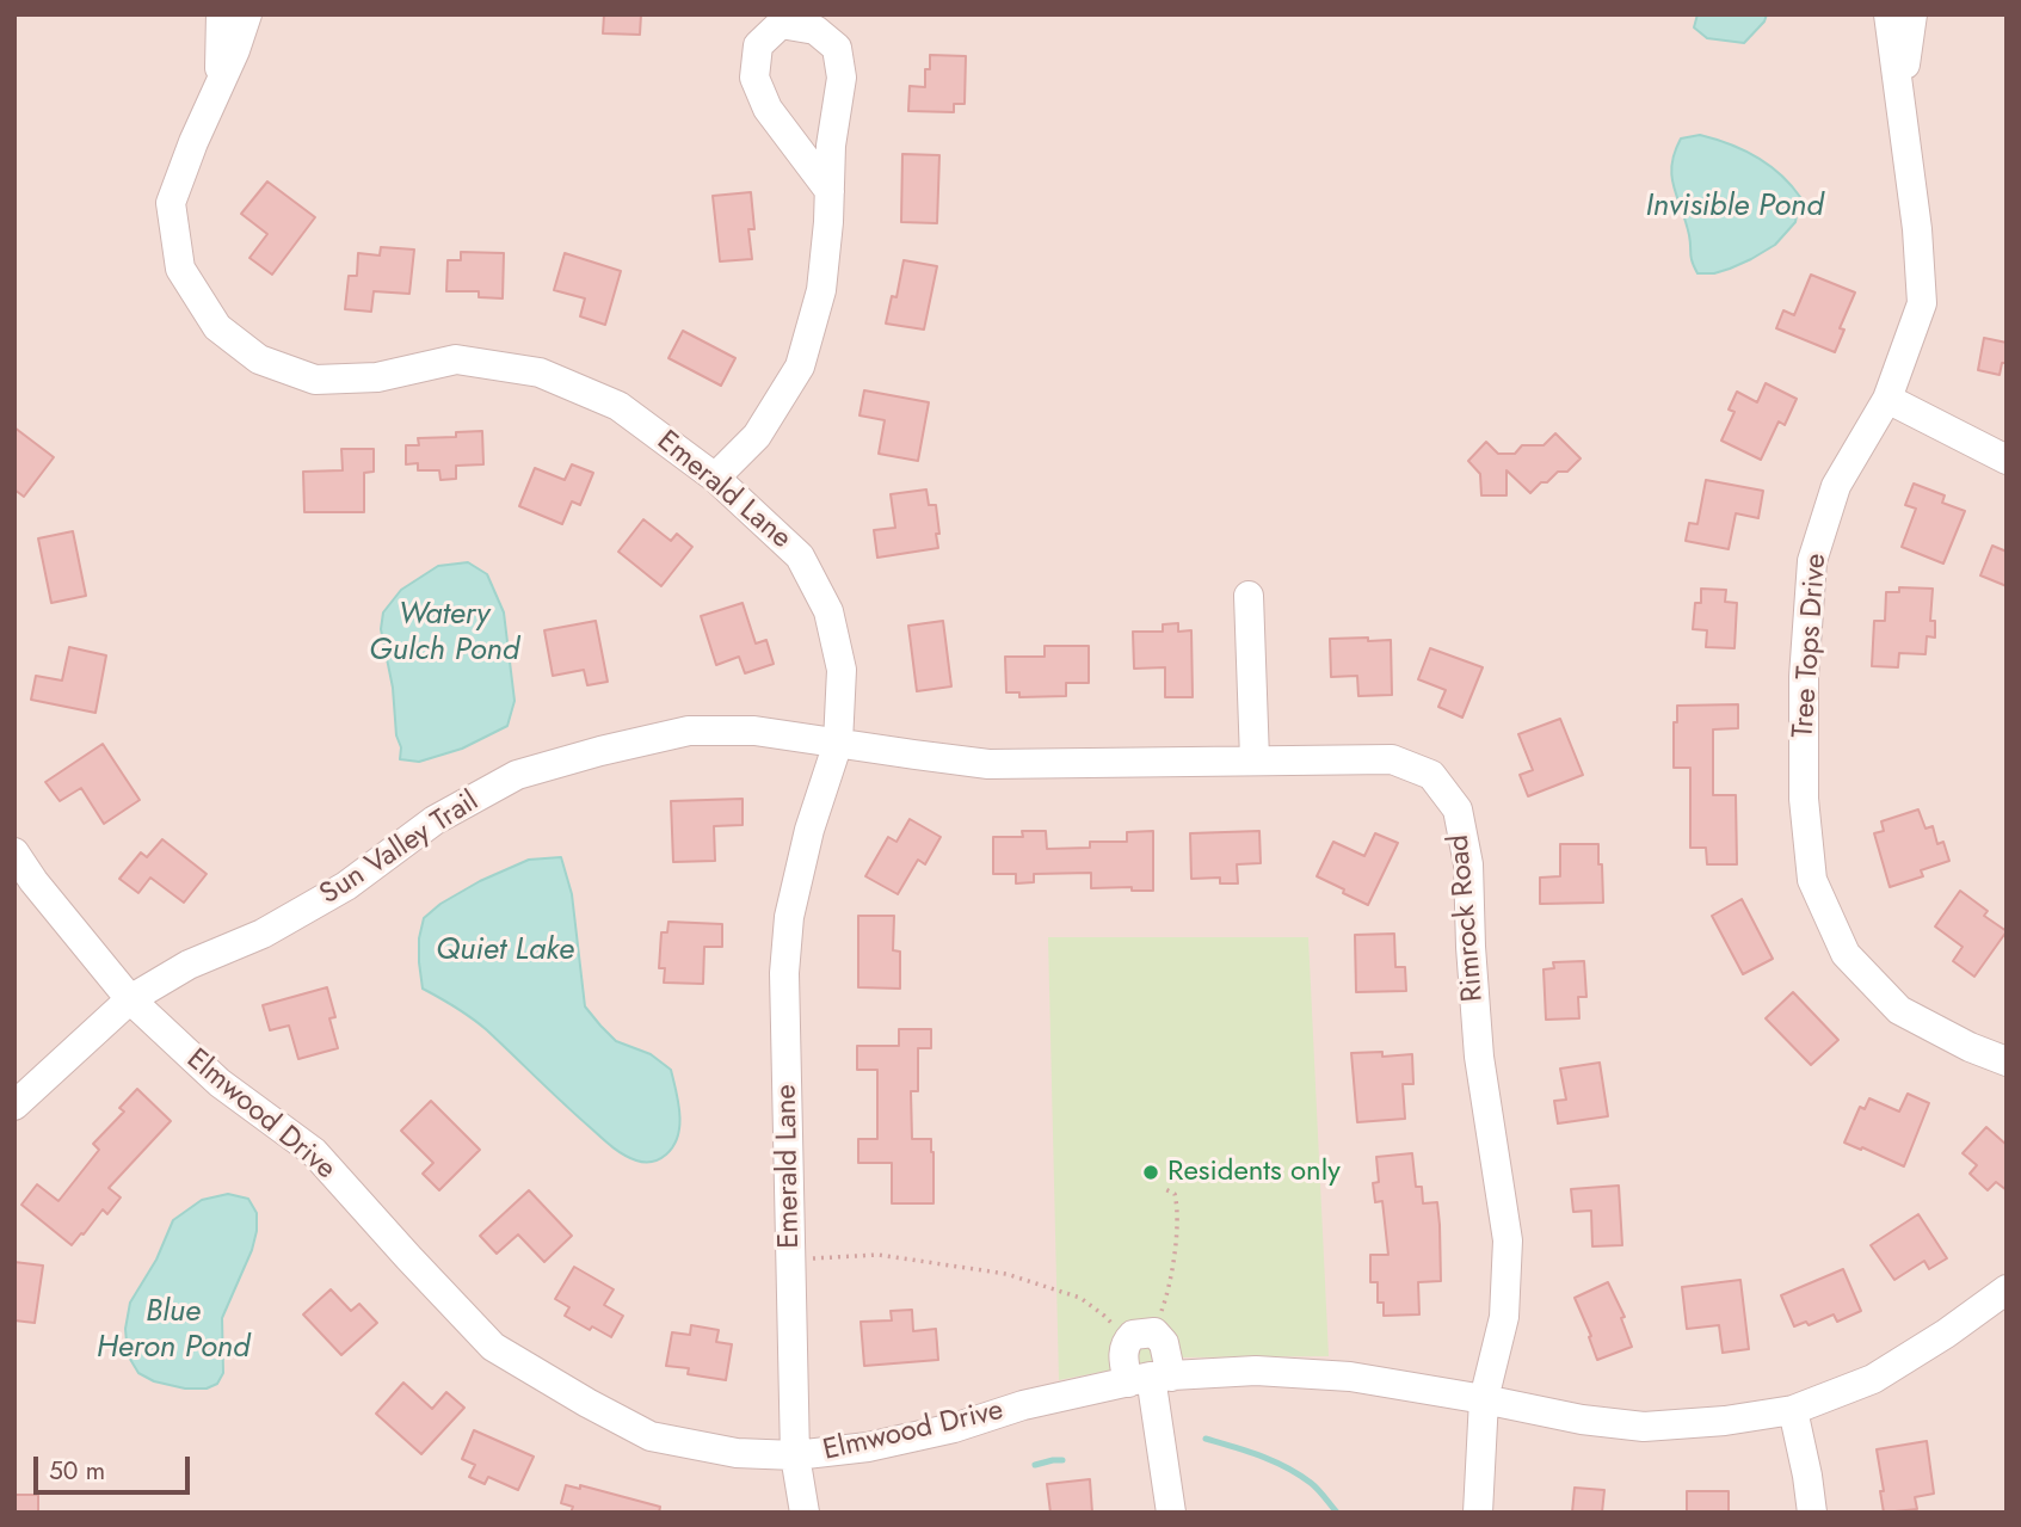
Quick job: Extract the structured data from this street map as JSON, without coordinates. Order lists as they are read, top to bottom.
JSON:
{
  "streets": {
    "street": [
      "Emerald Lane",
      "Tree Tops Drive",
      "Sun Valley Trail",
      "Rimrock Road",
      "Elmwood Drive"
    ]
  },
  "crossings": [
    ["Emerald Lane", "Sun Valley Trail"],
    ["Emerald Lane", "Rimrock Road"],
    ["Emerald Lane", "Elmwood Drive"],
    ["Sun Valley Trail", "Rimrock Road"],
    ["Sun Valley Trail", "Elmwood Drive"],
    ["Rimrock Road", "Elmwood Drive"]
  ],
  "water": [
    "Invisible Pond",
    "Watery Gulch Pond",
    "Quiet Lake",
    "Blue Heron Pond"
  ],
  "places": ["Residents only"],
  "scale_bar": "50 m"
}
